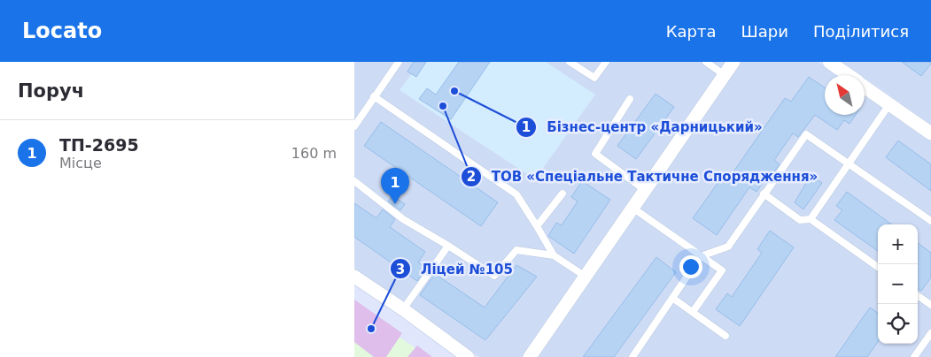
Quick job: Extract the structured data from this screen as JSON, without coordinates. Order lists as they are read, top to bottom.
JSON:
{
  "places": ["Бізнес-центр «Дарницький»", "ТОВ «Спеціальне Тактичне Спорядження»", "Ліцей №105"],
  "north": "top left",
  "page": {
    "header": "Locato",
    "nav": ["Карта", "Шари", "Поділитися"],
    "heading": "Поруч",
    "list": [
      {
        "mark": "1",
        "name": "ТП-2695",
        "note": "Місце",
        "value": "160 m"
      }
    ],
    "pins": "1",
    "map_buttons": ["+", "−"]
  }
}
